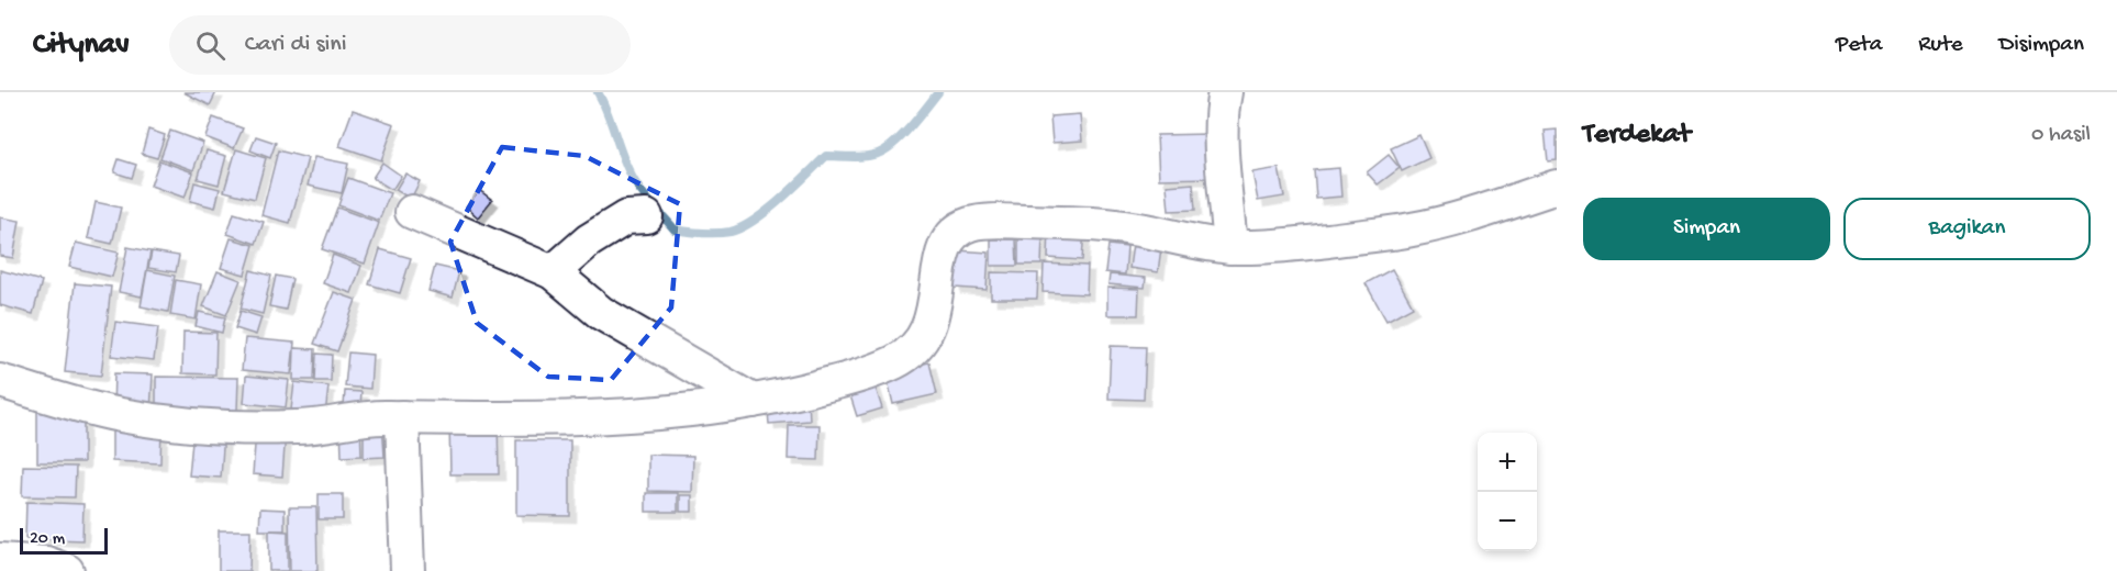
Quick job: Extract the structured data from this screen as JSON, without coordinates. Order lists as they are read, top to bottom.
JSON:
{
  "scale_bar": "20 m",
  "page": {
    "header": "Citynav",
    "search": "Cari di sini",
    "nav": ["Peta", "Rute", "Disimpan"],
    "heading": ["Terdekat", "0 hasil"],
    "buttons": ["Simpan", "Bagikan"],
    "map_buttons": ["+", "−"],
    "scale": "20 m"
  }
}
